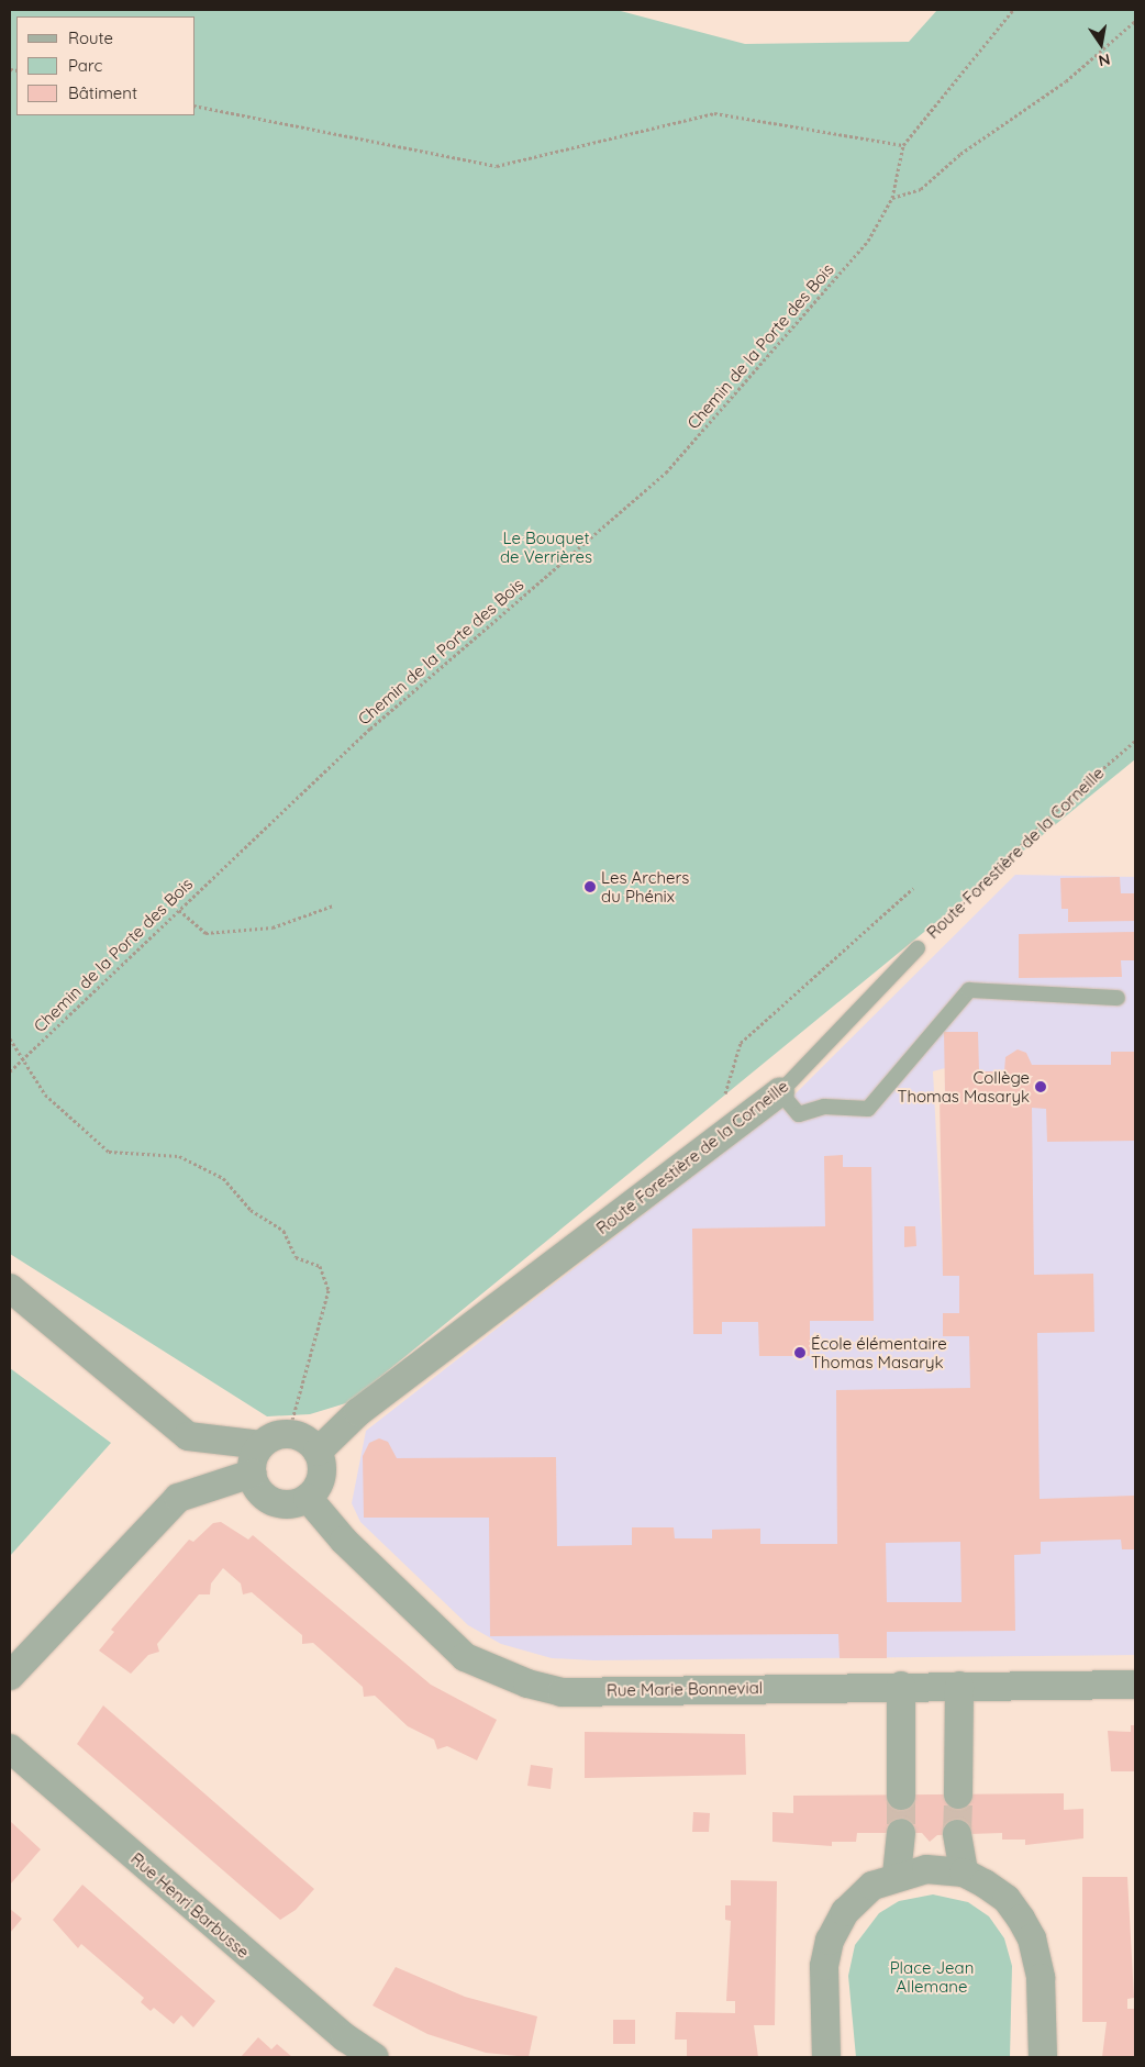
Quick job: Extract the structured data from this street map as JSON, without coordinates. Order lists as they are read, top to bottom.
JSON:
{
  "streets": {
    "street": ["Route Forestière de la Corneille", "Rue Marie Bonnevial", "Rue Henri Barbusse"],
    "path": ["Chemin de la Porte des Bois"]
  },
  "crossings": [
    ["Route Forestière de la Corneille", "Rue Marie Bonnevial"]
  ],
  "parks": ["Le Bouquet de Verrières", "Place Jean Allemane"],
  "places": ["Les Archers du Phénix", "Collège Thomas Masaryk", "École élémentaire Thomas Masaryk"],
  "legend": ["Route", "Parc", "Bâtiment"],
  "north": "bottom"
}
